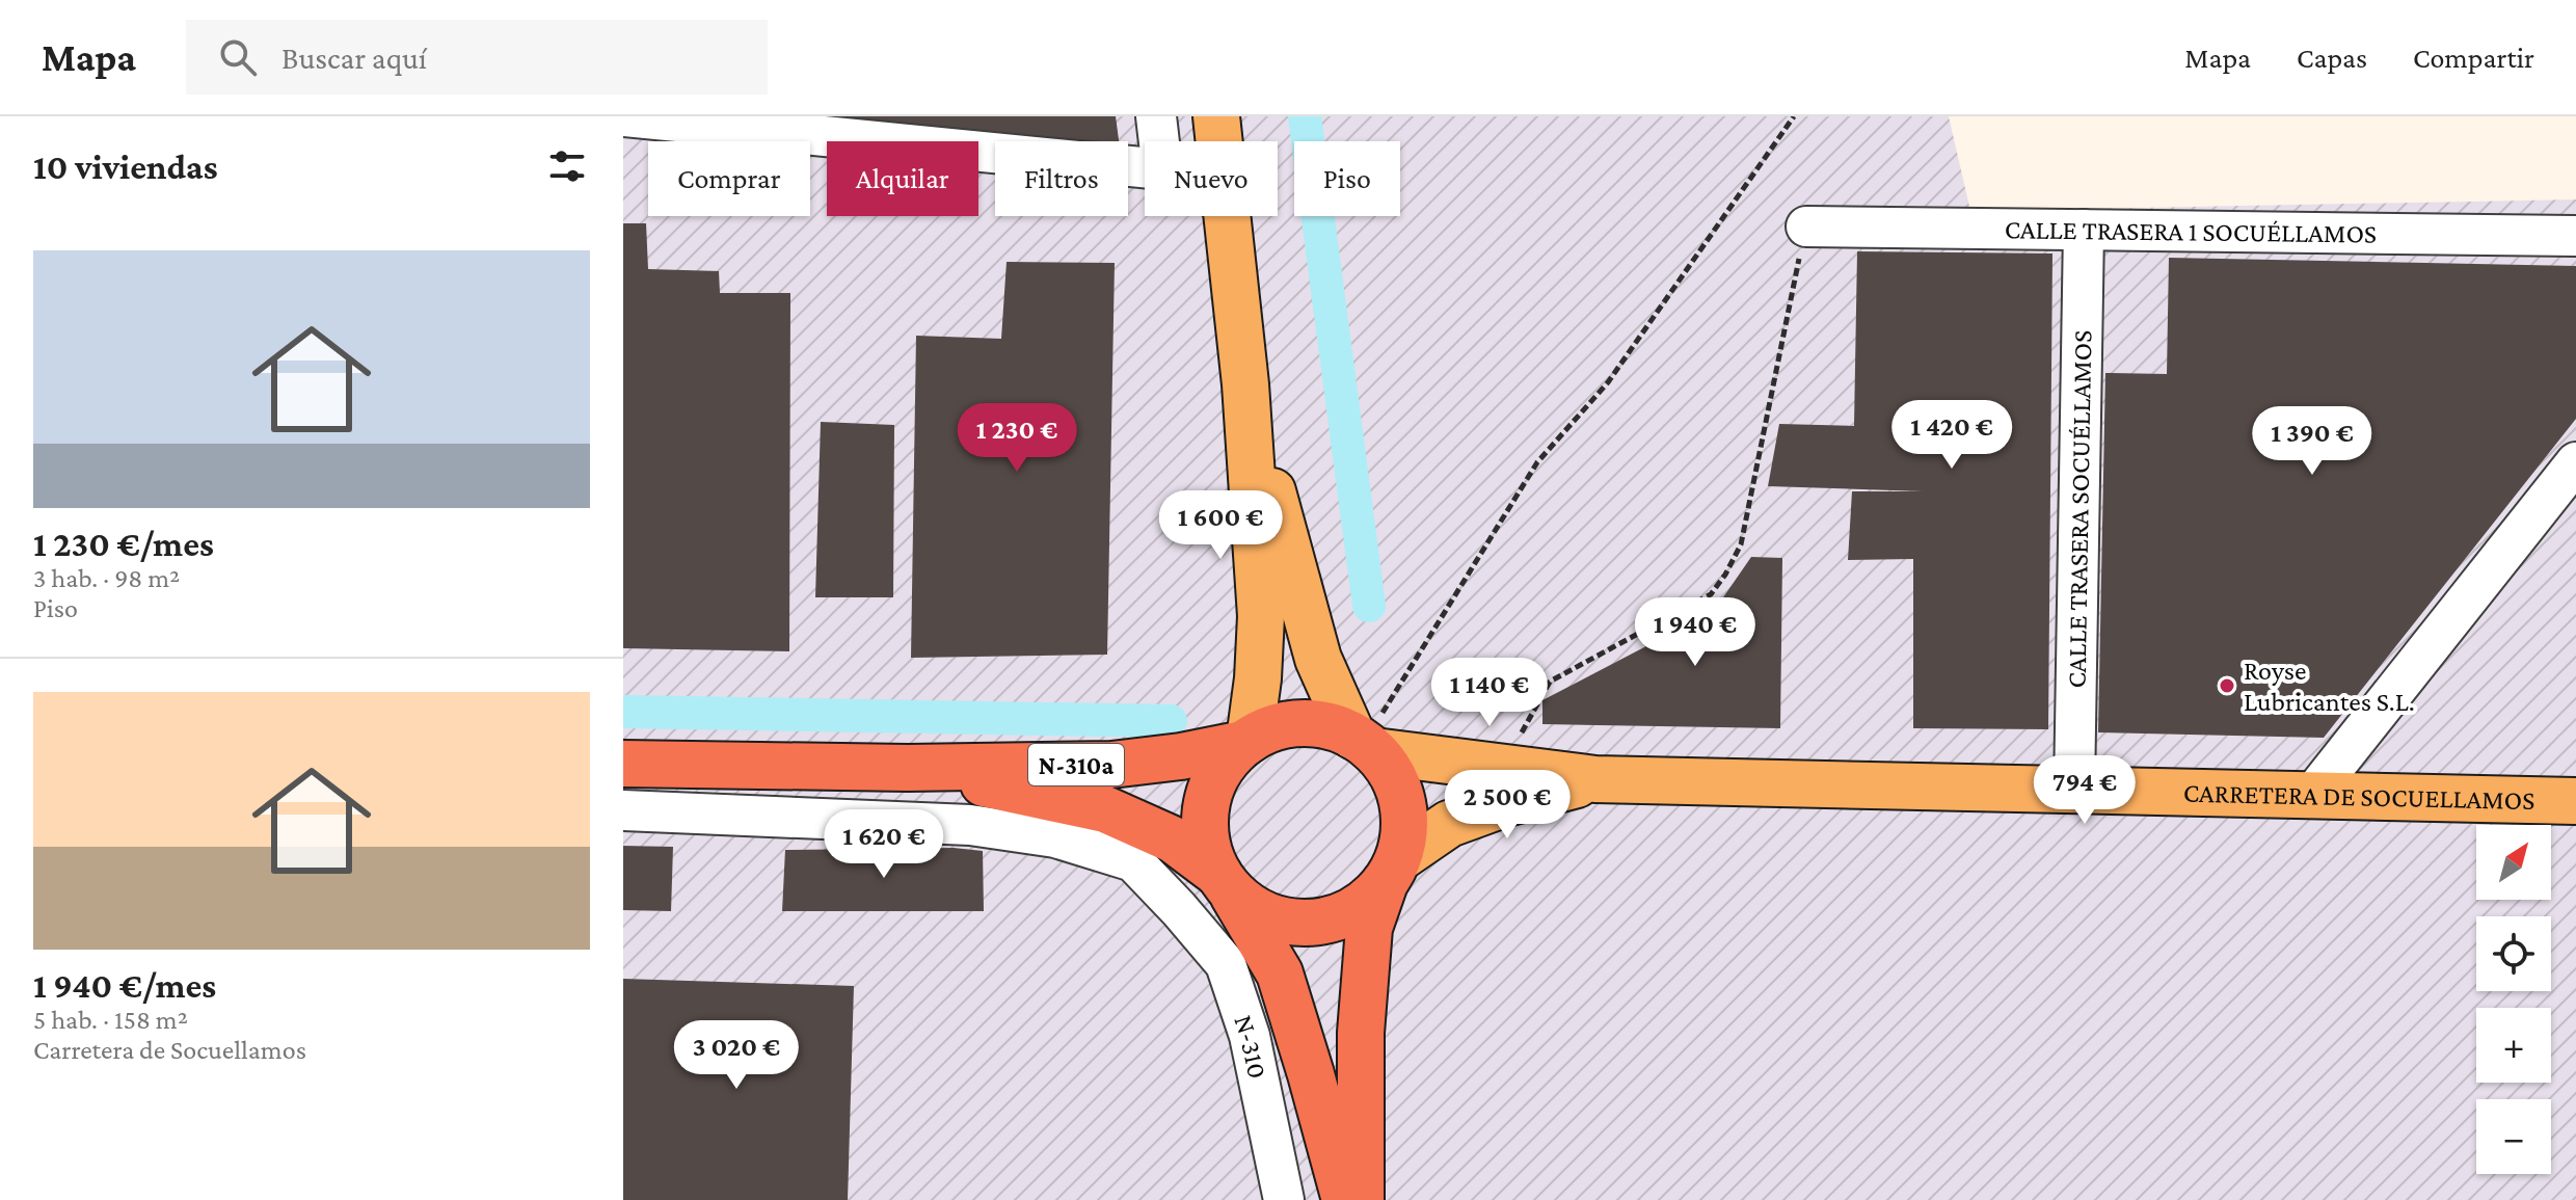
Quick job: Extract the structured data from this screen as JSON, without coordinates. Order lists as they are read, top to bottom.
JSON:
{
  "streets": {
    "highway": ["N-310a"],
    "main road": ["CARRETERA DE SOCUELLAMOS"],
    "street": ["CALLE TRASERA 1 SOCUÉLLAMOS", "CALLE TRASERA SOCUÉLLAMOS", "N-310"]
  },
  "crossings": [
    ["CALLE TRASERA 1 SOCUÉLLAMOS", "CALLE TRASERA SOCUÉLLAMOS"],
    ["CALLE TRASERA SOCUÉLLAMOS", "CARRETERA DE SOCUELLAMOS"]
  ],
  "places": ["Royse Lubricantes S.L."],
  "north": "top right",
  "page": {
    "header": "Mapa",
    "search": "Buscar aquí",
    "nav": ["Mapa", "Capas", "Compartir"],
    "heading": "10 viviendas",
    "chip": [
      "Comprar",
      "Alquilar",
      "Filtros",
      "Nuevo",
      "Piso"
    ],
    "list": [
      {
        "name": "1 230 €/mes",
        "note": "3 hab. · 98 m² · Piso"
      },
      {
        "name": "1 940 €/mes",
        "note": "5 hab. · 158 m² · Carretera de Socuellamos"
      }
    ],
    "price": [
      "1 420 €",
      "1 230 €",
      "1 390 €",
      "1 600 €",
      "1 940 €",
      "1 140 €",
      "794 €",
      "2 500 €",
      "1 620 €",
      "3 020 €"
    ],
    "map_buttons": ["+", "−"]
  }
}
